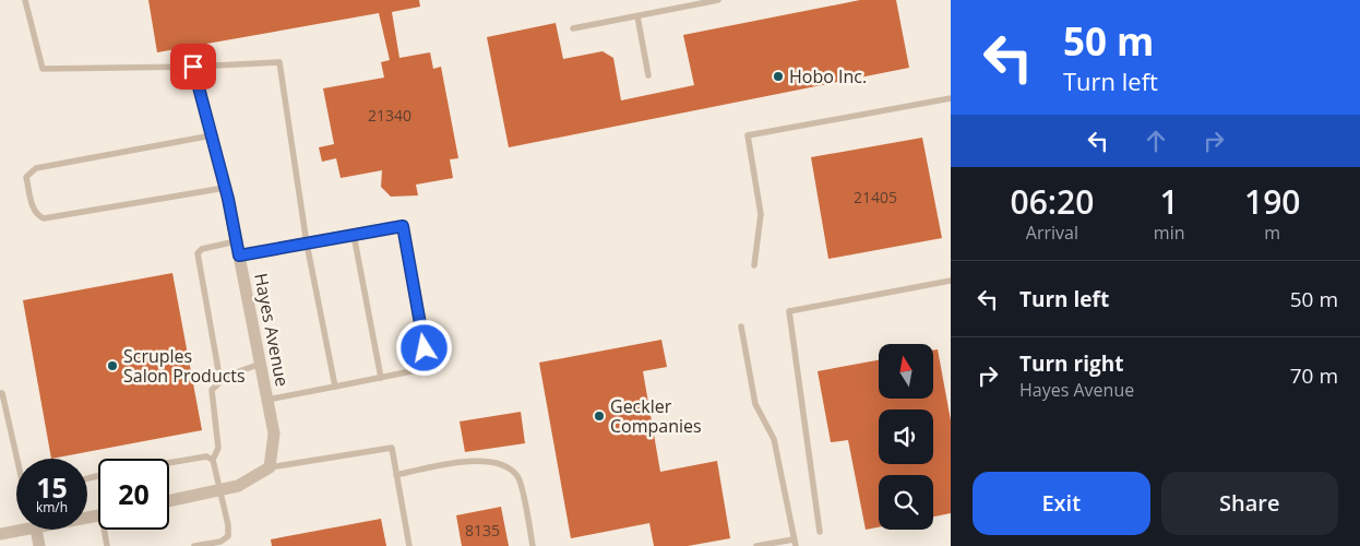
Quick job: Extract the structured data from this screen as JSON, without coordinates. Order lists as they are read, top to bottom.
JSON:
{
  "streets": {
    "street": ["Hayes Avenue"]
  },
  "places": ["Hobo Inc.", "Scruples Salon Products", "Geckler Companies"],
  "house_numbers": ["21340", "21405", "8135"],
  "north": "top",
  "page": {
    "turn": ["50 m", "Turn left"],
    "eta": [
      "06:20",
      "Arrival",
      "1",
      "min",
      "190",
      "m"
    ],
    "list": [
      {
        "name": "Turn left",
        "value": "50 m"
      },
      {
        "name": "Turn right",
        "note": "Hayes Avenue",
        "value": "70 m"
      }
    ],
    "speed": "15 km/h",
    "limit": "20",
    "buttons": ["Exit", "Share"]
  }
}
